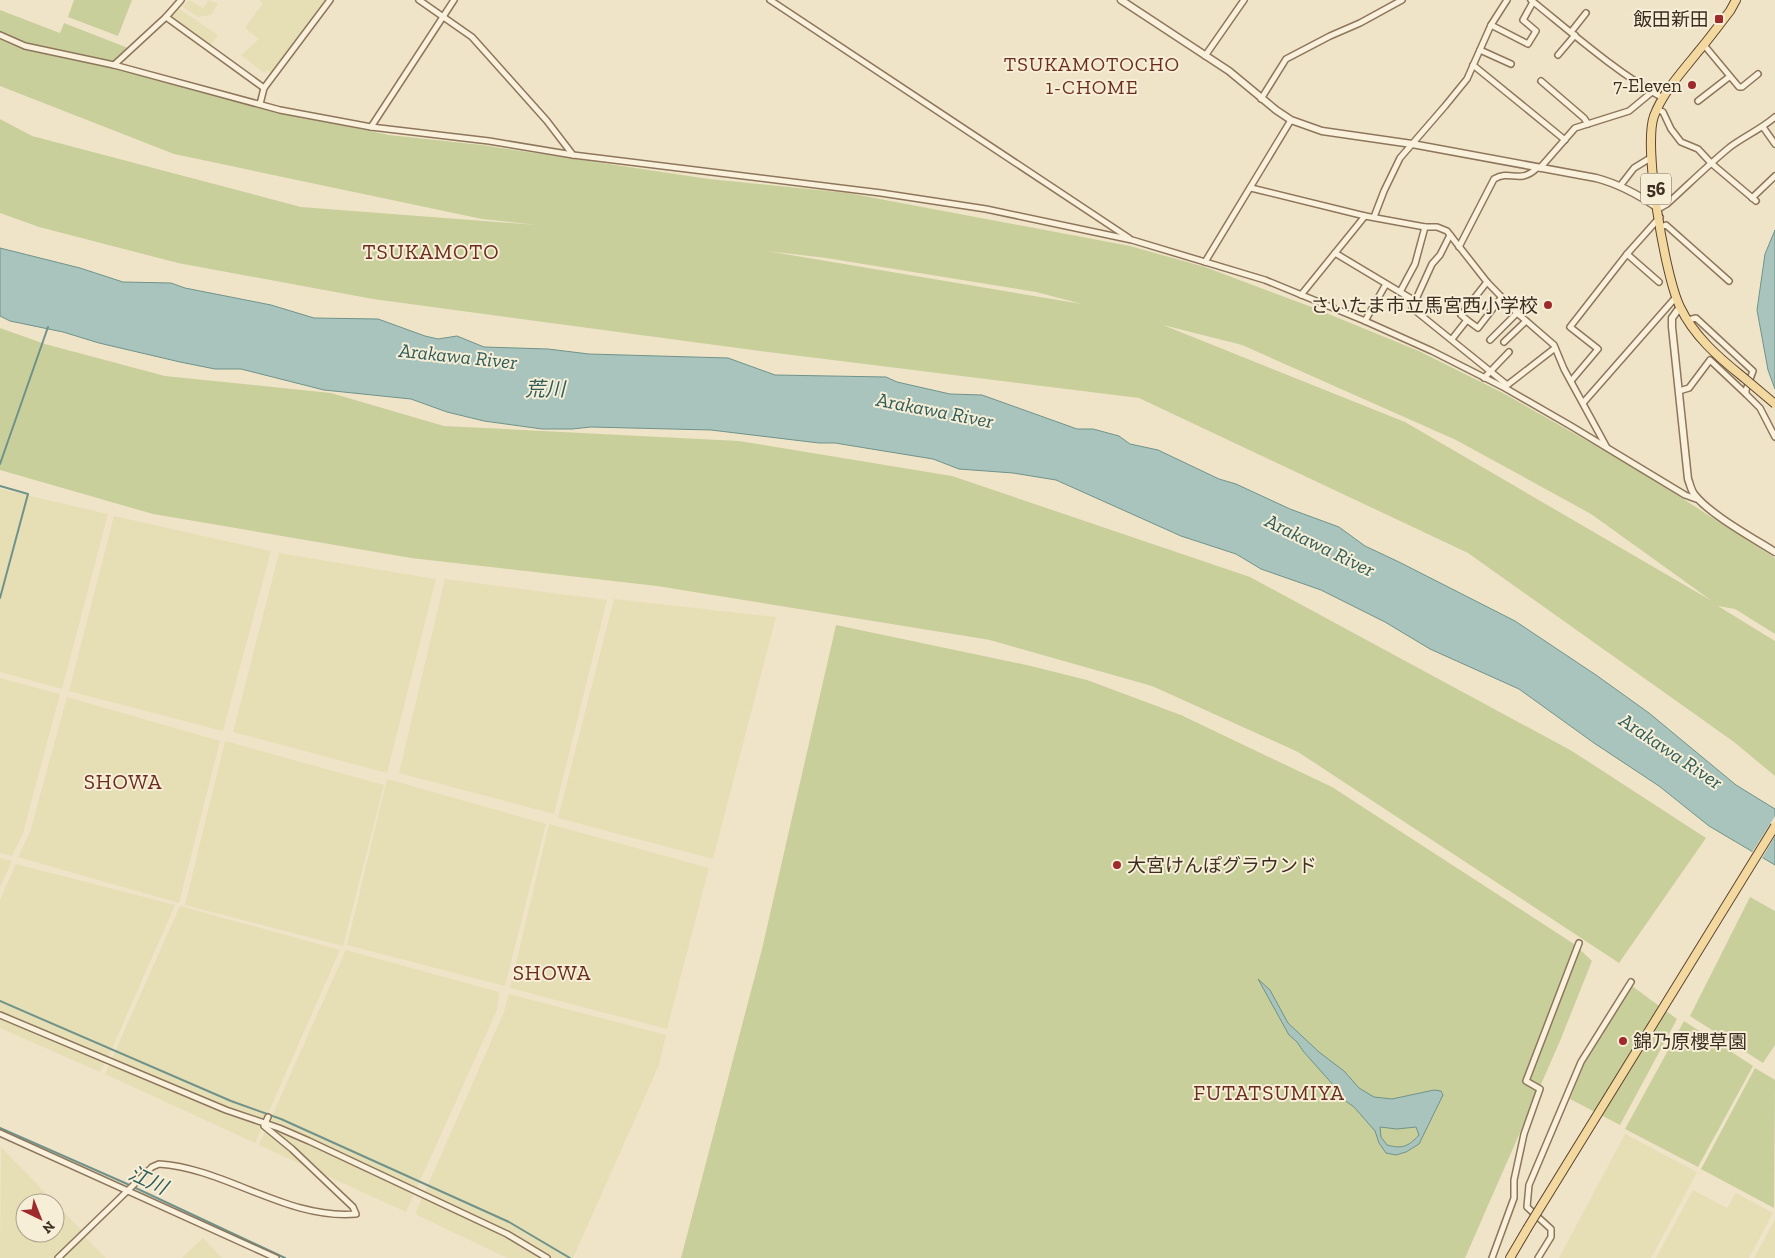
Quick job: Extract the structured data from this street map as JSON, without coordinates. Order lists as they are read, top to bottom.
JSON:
{
  "streets": {
    "main road": ["56"]
  },
  "districts": [
    "TSUKAMOTOCHO 1-CHOME",
    "TSUKAMOTO",
    "SHOWA",
    "SHOWA",
    "FUTATSUMIYA"
  ],
  "water": ["Arakawa River", "荒川", "江川"],
  "places": {
    "transit": ["飯田新田"],
    "other": [
      "7-Eleven",
      "さいたま市立馬宮西小学校",
      "大宮けんぽグラウンド",
      "錦乃原櫻草園"
    ]
  },
  "north": "bottom right"
}
